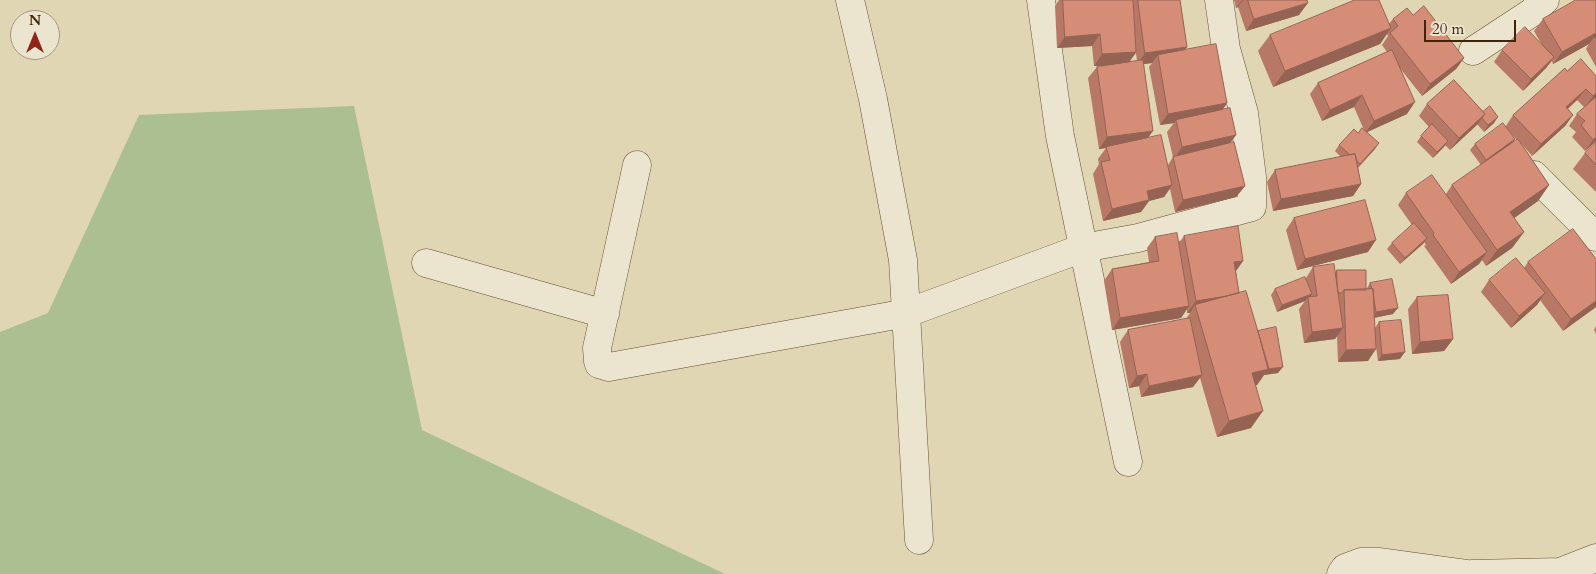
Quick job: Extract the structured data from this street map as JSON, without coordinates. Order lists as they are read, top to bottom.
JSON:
{
  "scale_bar": "20 m",
  "north": "top"
}
